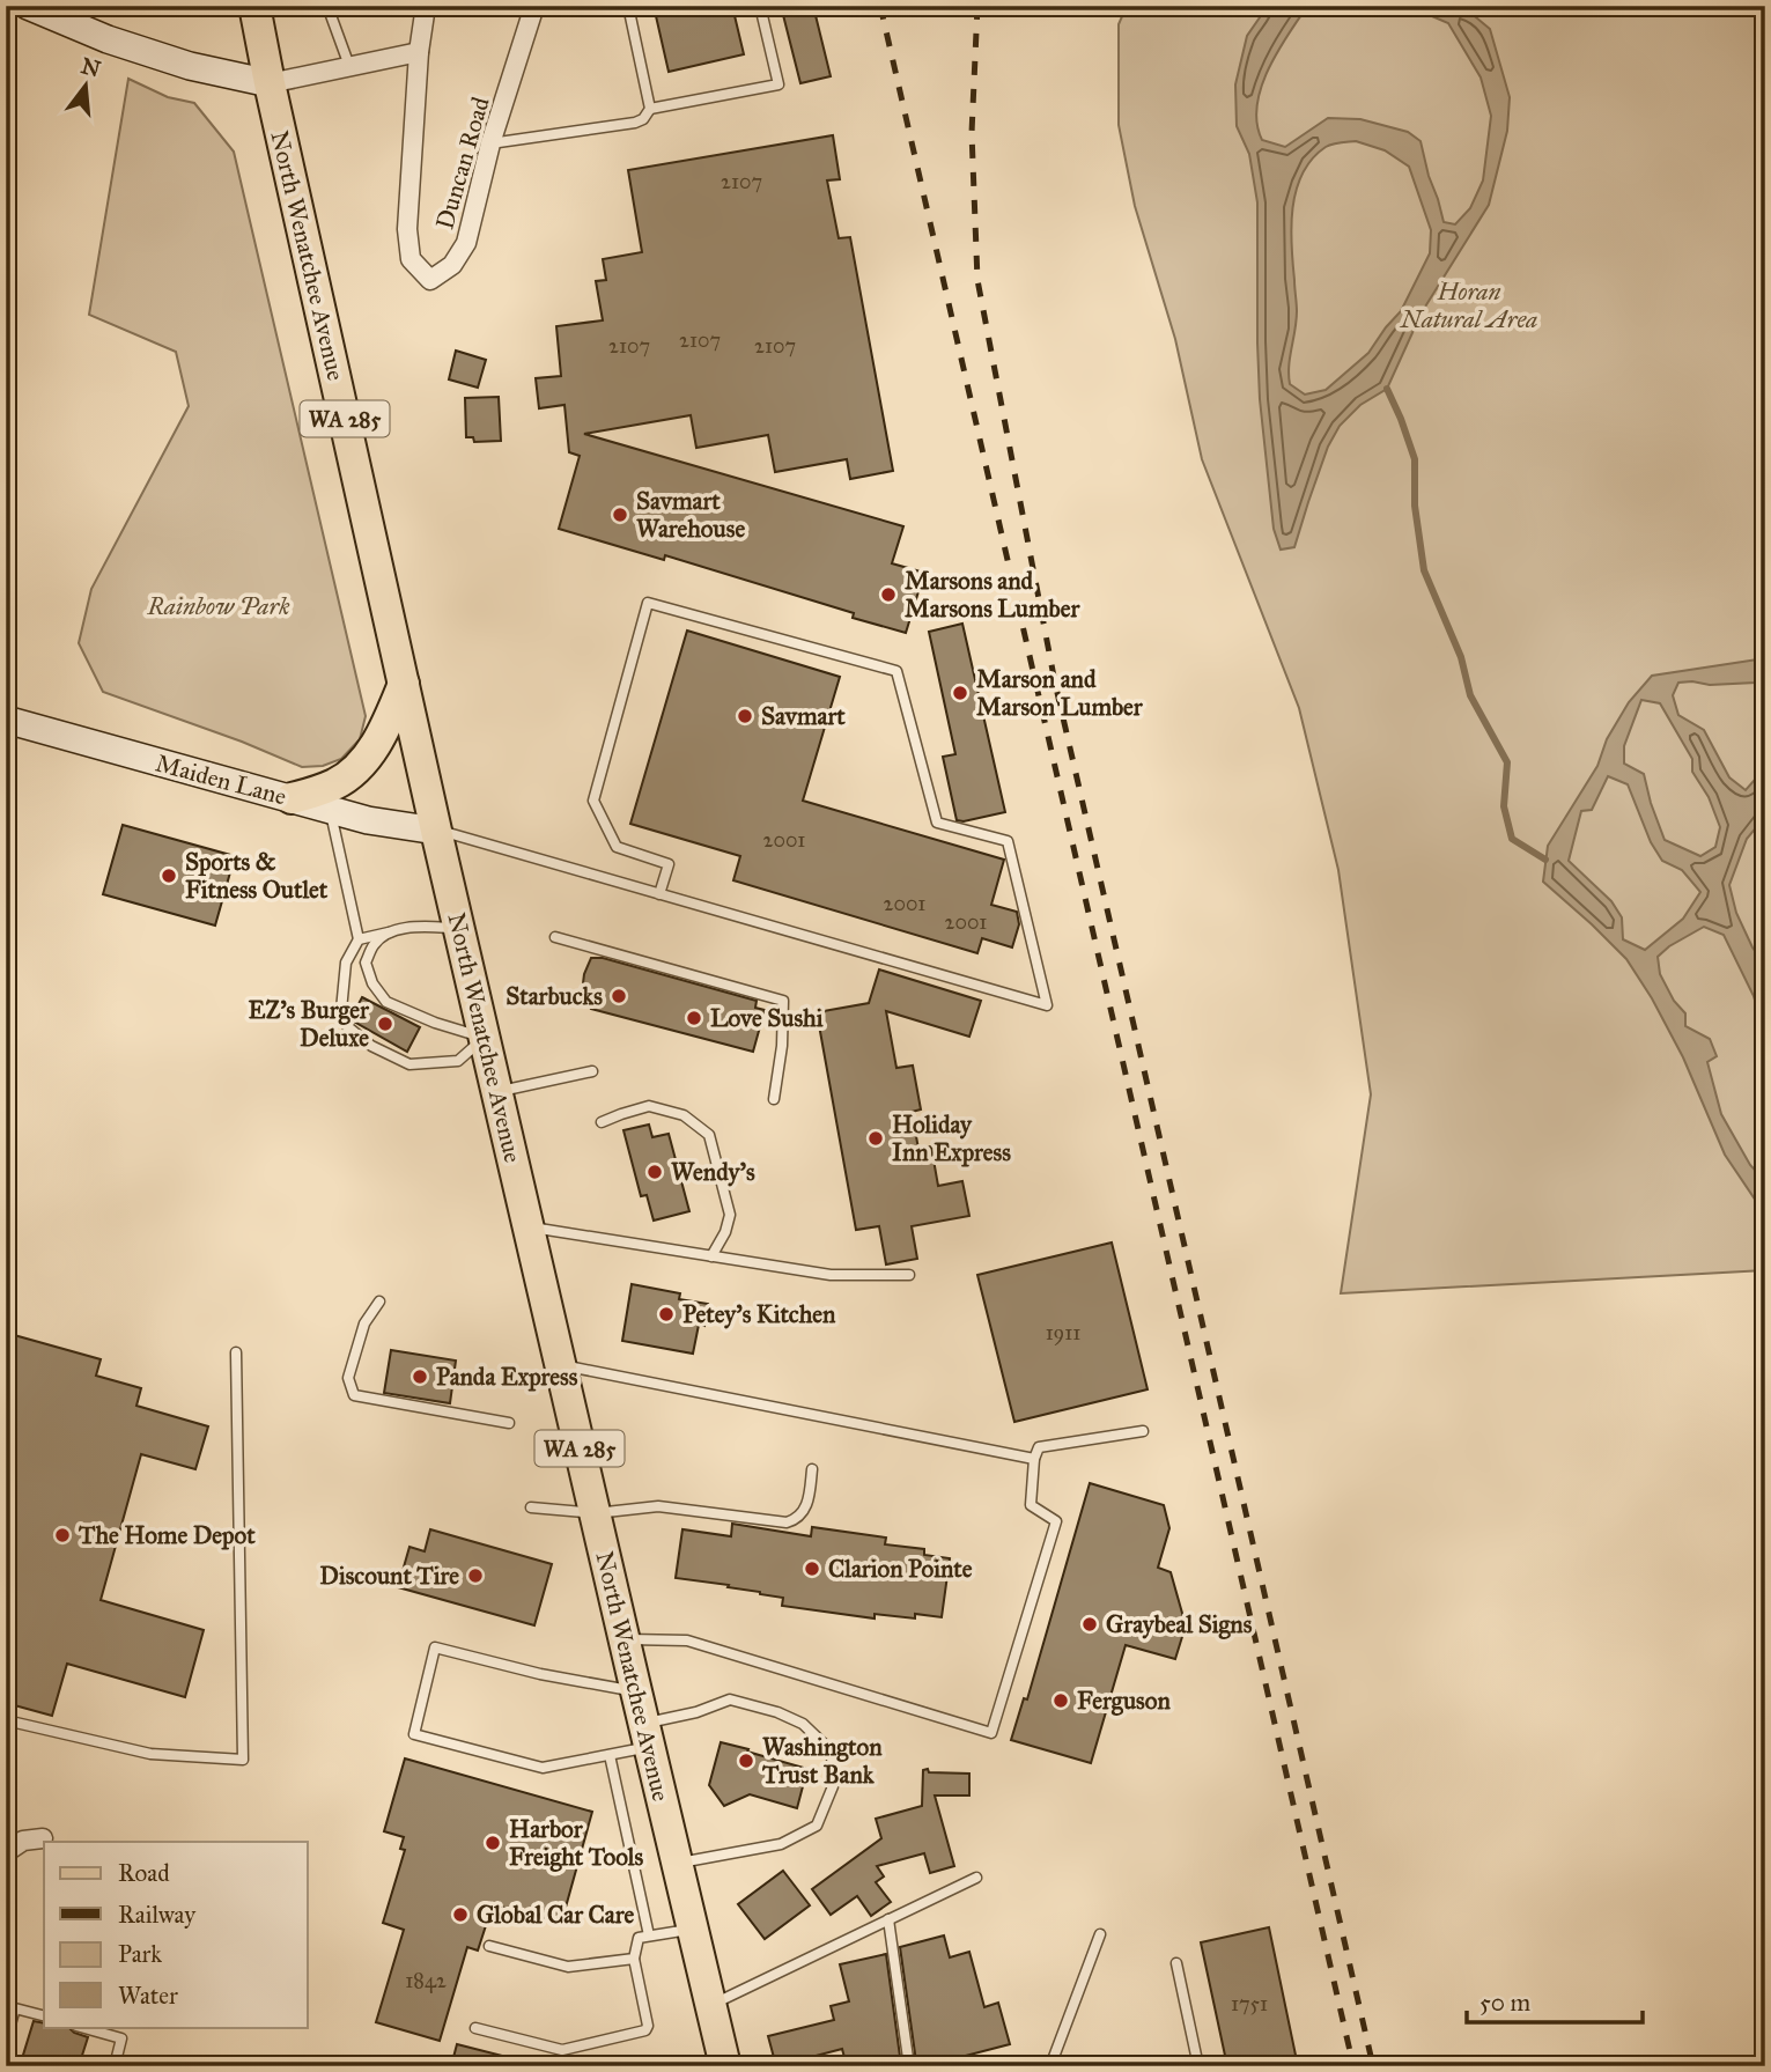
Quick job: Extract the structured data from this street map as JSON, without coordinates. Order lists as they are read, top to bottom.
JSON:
{
  "streets": {
    "main road": ["North Wenatchee Avenue", "WA 285", "Maiden Lane"],
    "street": ["Duncan Road"]
  },
  "crossings": [
    ["North Wenatchee Avenue", "Maiden Lane"]
  ],
  "parks": ["Horan Natural Area", "Rainbow Park"],
  "places": [
    "Savmart Warehouse",
    "Marsons and Marsons Lumber",
    "Marson and Marson Lumber",
    "Savmart",
    "Sports & Fitness Outlet",
    "Starbucks",
    "Love Sushi",
    "EZ's Burger Deluxe",
    "Holiday Inn Express",
    "Wendy's",
    "Petey's Kitchen",
    "Panda Express",
    "The Home Depot",
    "Clarion Pointe",
    "Discount Tire",
    "Graybeal Signs",
    "Ferguson",
    "Washington Trust Bank",
    "Harbor Freight Tools",
    "Global Car Care"
  ],
  "house_numbers": [
    "2107",
    "2107",
    "2107",
    "2107",
    "2001",
    "2001",
    "2001",
    "1911",
    "1842",
    "1751"
  ],
  "legend": [
    "Road",
    "Railway",
    "Park",
    "Water"
  ],
  "scale_bar": "50 m",
  "north": "top"
}
